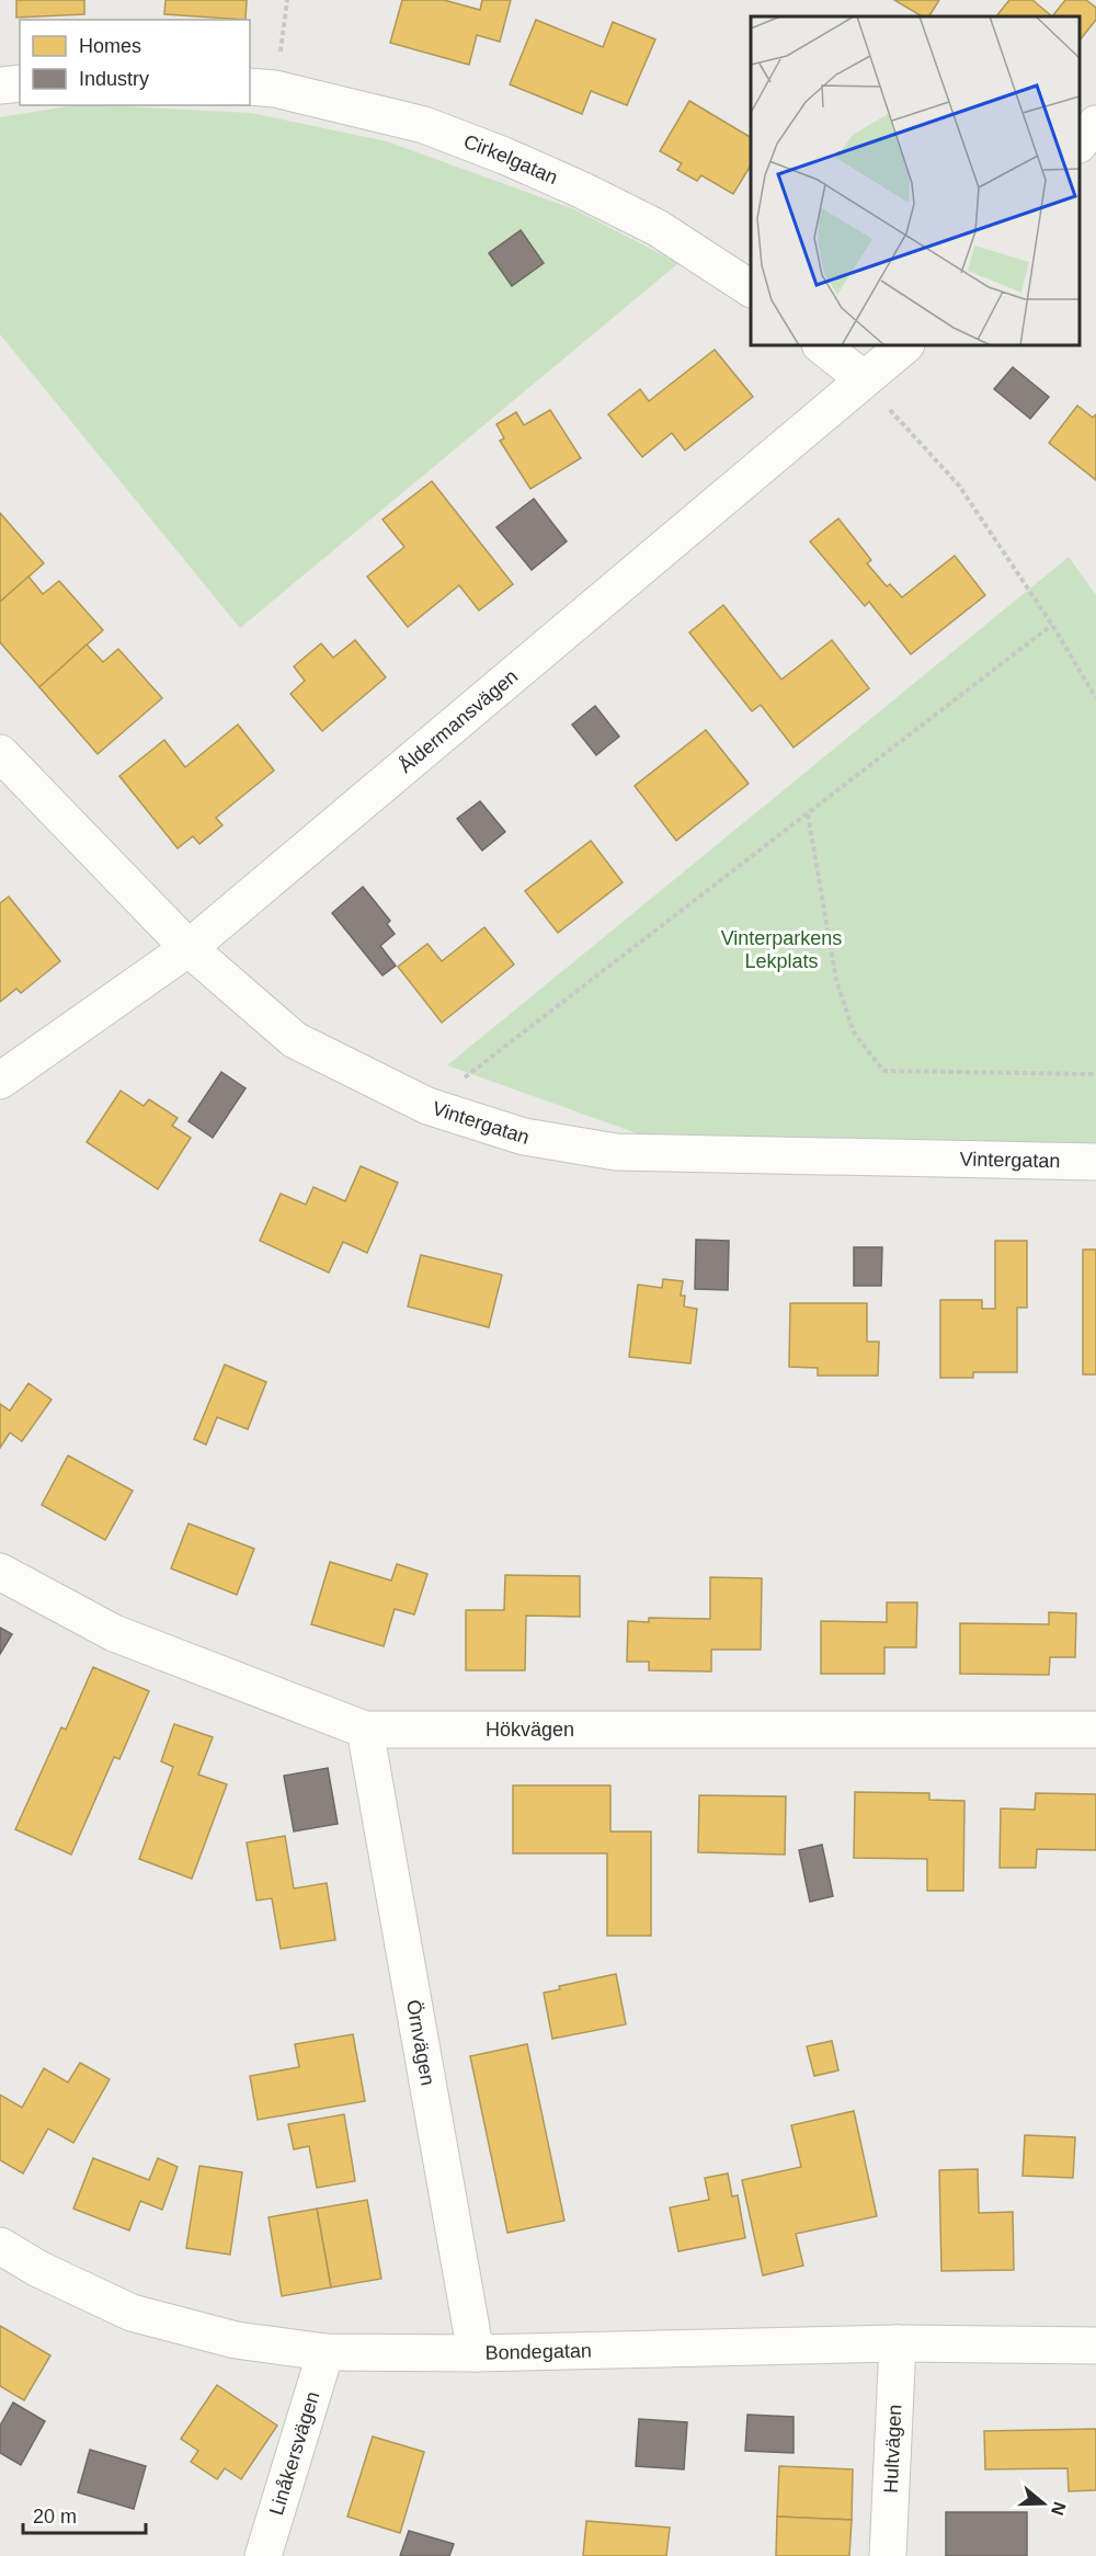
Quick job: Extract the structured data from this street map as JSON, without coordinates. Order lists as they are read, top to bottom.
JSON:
{
  "streets": {
    "street": [
      "Cirkelgatan",
      "Åldermansvägen",
      "Vintergatan",
      "Hökvägen",
      "Örnvägen",
      "Bondegatan",
      "Hultvägen",
      "Linåkersvägen"
    ]
  },
  "crossings": [
    ["Åldermansvägen", "Vintergatan"],
    ["Hökvägen", "Örnvägen"],
    ["Örnvägen", "Bondegatan"],
    ["Bondegatan", "Hultvägen"],
    ["Bondegatan", "Linåkersvägen"]
  ],
  "parks": ["Vinterparkens Lekplats"],
  "legend": ["Homes", "Industry"],
  "scale_bar": "20 m",
  "north": "right"
}
